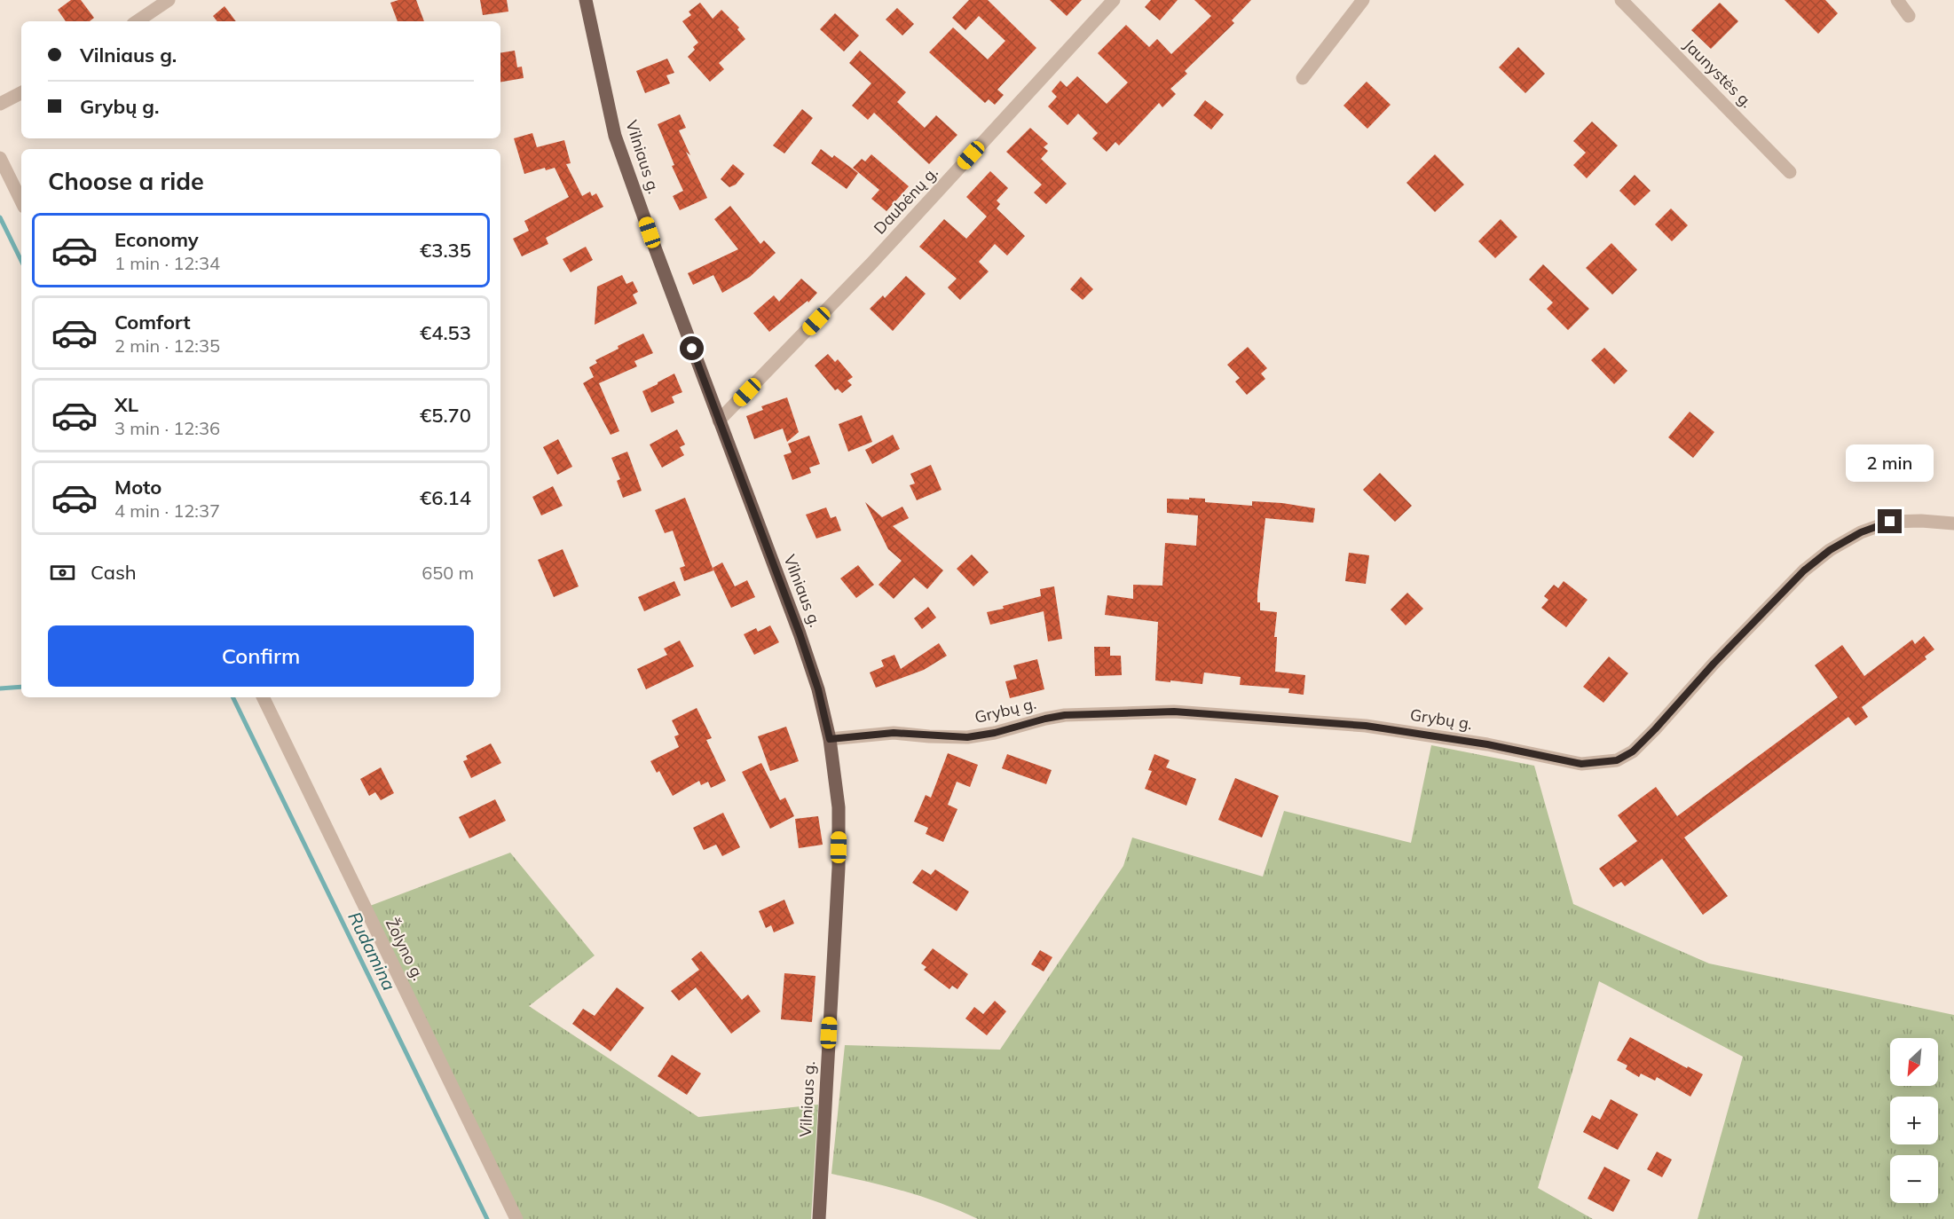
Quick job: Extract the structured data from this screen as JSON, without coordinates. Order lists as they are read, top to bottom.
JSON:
{
  "streets": {
    "main road": ["Vilniaus g."],
    "street": [
      "Jaunystės g.",
      "Daubėnų g.",
      "Grybų g.",
      "Žolyno g."
    ]
  },
  "crossings": [
    ["Vilniaus g.", "Daubėnų g."],
    ["Vilniaus g.", "Grybų g."]
  ],
  "water": ["Rudamina"],
  "north": "bottom left",
  "page": {
    "banner": ["Vilniaus g.", "Grybų g."],
    "heading": "Choose a ride",
    "list": [
      {
        "name": "Economy",
        "note": "1 min · 12:34",
        "value": "€3.35"
      },
      {
        "name": "Comfort",
        "note": "2 min · 12:35",
        "value": "€4.53"
      },
      {
        "name": "XL",
        "note": "3 min · 12:36",
        "value": "€5.70"
      },
      {
        "name": "Moto",
        "note": "4 min · 12:37",
        "value": "€6.14"
      }
    ],
    "bubble": "2 min",
    "pay": ["Cash", "650 m"],
    "buttons": "Confirm",
    "map_buttons": ["+", "−"]
  }
}
